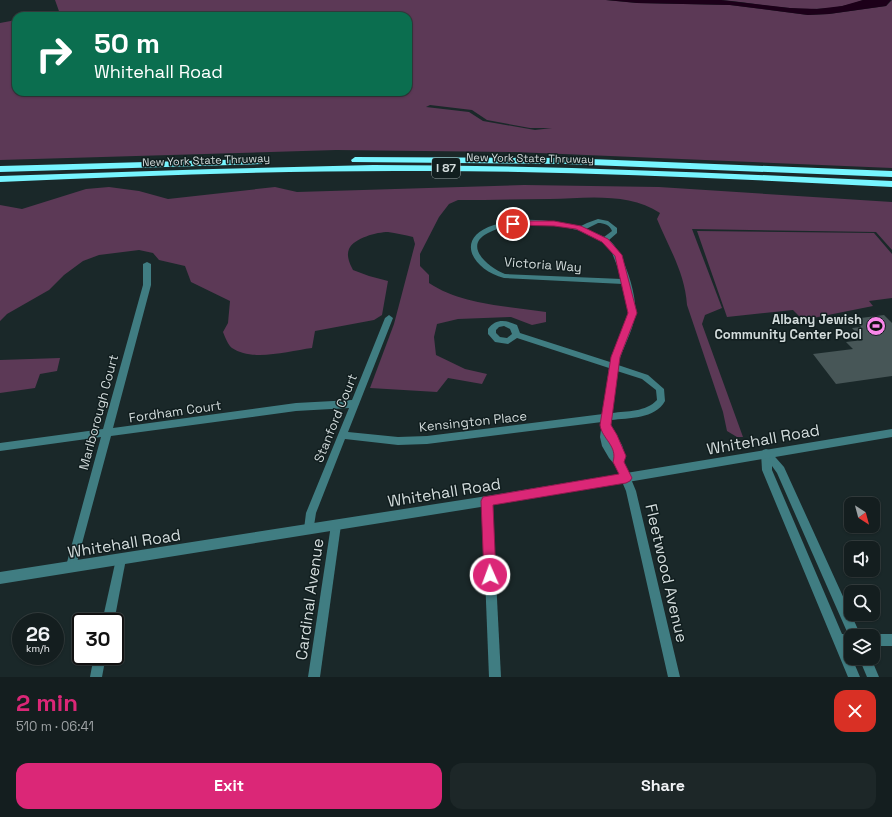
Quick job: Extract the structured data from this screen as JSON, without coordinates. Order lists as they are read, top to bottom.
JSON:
{
  "streets": {
    "highway": ["New York State Thruway", "I 87"],
    "street": [
      "Victoria Way",
      "Fordham Court",
      "Marlborough Court",
      "Stanford Court",
      "Kensington Place",
      "Whitehall Road",
      "Fleetwood Avenue",
      "Cardinal Avenue"
    ]
  },
  "crossings": [
    ["Victoria Way", "Kensington Place"],
    ["Victoria Way", "Whitehall Road"],
    ["Victoria Way", "Fleetwood Avenue"],
    ["Fordham Court", "Marlborough Court"],
    ["Fordham Court", "Stanford Court"],
    ["Marlborough Court", "Whitehall Road"],
    ["Stanford Court", "Kensington Place"],
    ["Stanford Court", "Whitehall Road"],
    ["Whitehall Road", "Fleetwood Avenue"],
    ["Whitehall Road", "Cardinal Avenue"]
  ],
  "places": {
    "sports": ["Albany Jewish Community Center Pool"]
  },
  "north": "bottom right",
  "page": {
    "turn": ["50 m", "Whitehall Road"],
    "speed": "26 km/h",
    "limit": "30",
    "heading": ["2 min", "510 m · 06:41"],
    "buttons": ["Exit", "Share"]
  }
}
